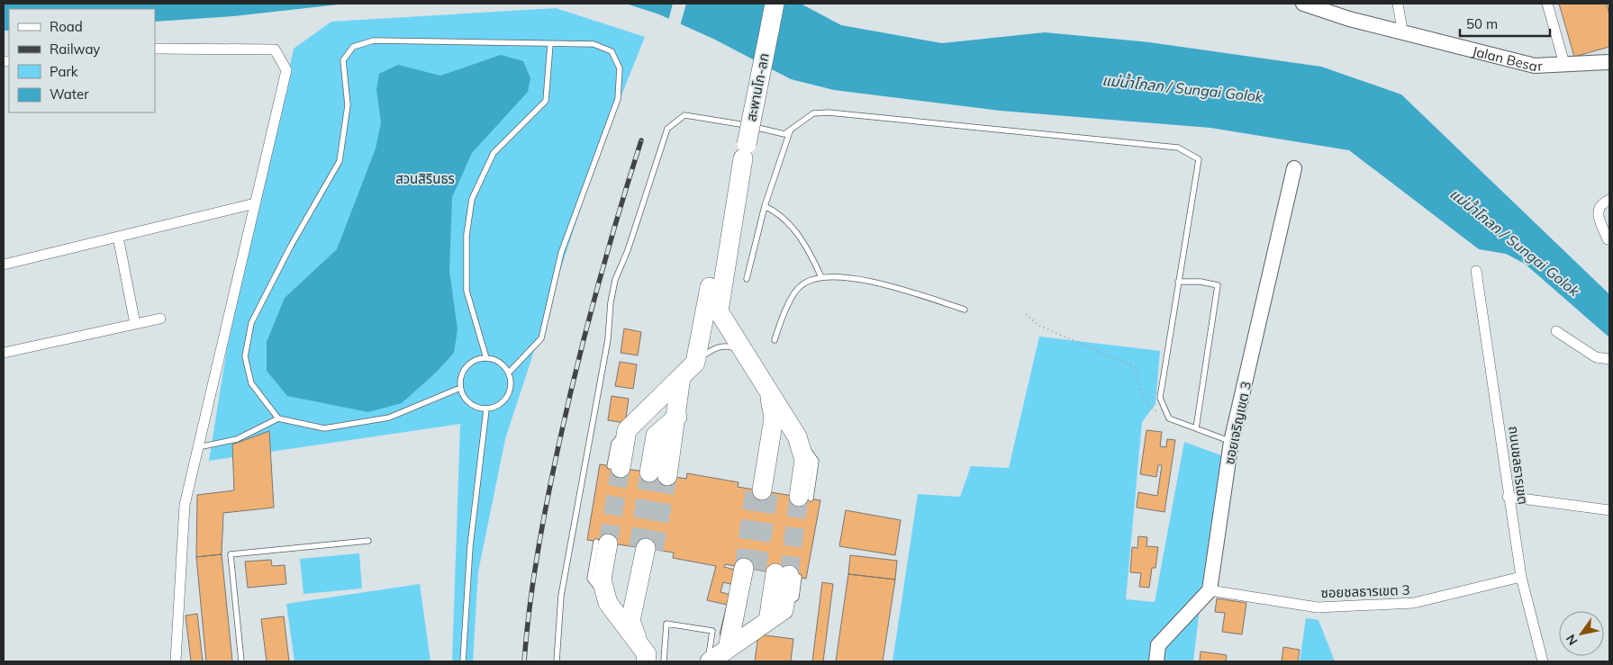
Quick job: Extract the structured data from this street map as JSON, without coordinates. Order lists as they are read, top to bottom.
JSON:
{
  "streets": {
    "highway": ["สะพานโก-ลก"],
    "street": [
      "Jalan Besar",
      "ซอยเจริญเขต 3",
      "ถนนชลธารเขต",
      "ซอยชลธารเขต 3"
    ]
  },
  "crossings": [
    ["ซอยเจริญเขต 3", "ซอยชลธารเขต 3"],
    ["ถนนชลธารเขต", "ซอยชลธารเขต 3"]
  ],
  "water": ["แม่น้ำโกลก / Sungai Golok"],
  "parks": ["สวนสิรินธร"],
  "legend": [
    "Road",
    "Railway",
    "Park",
    "Water"
  ],
  "scale_bar": "50 m",
  "north": "bottom left"
}
